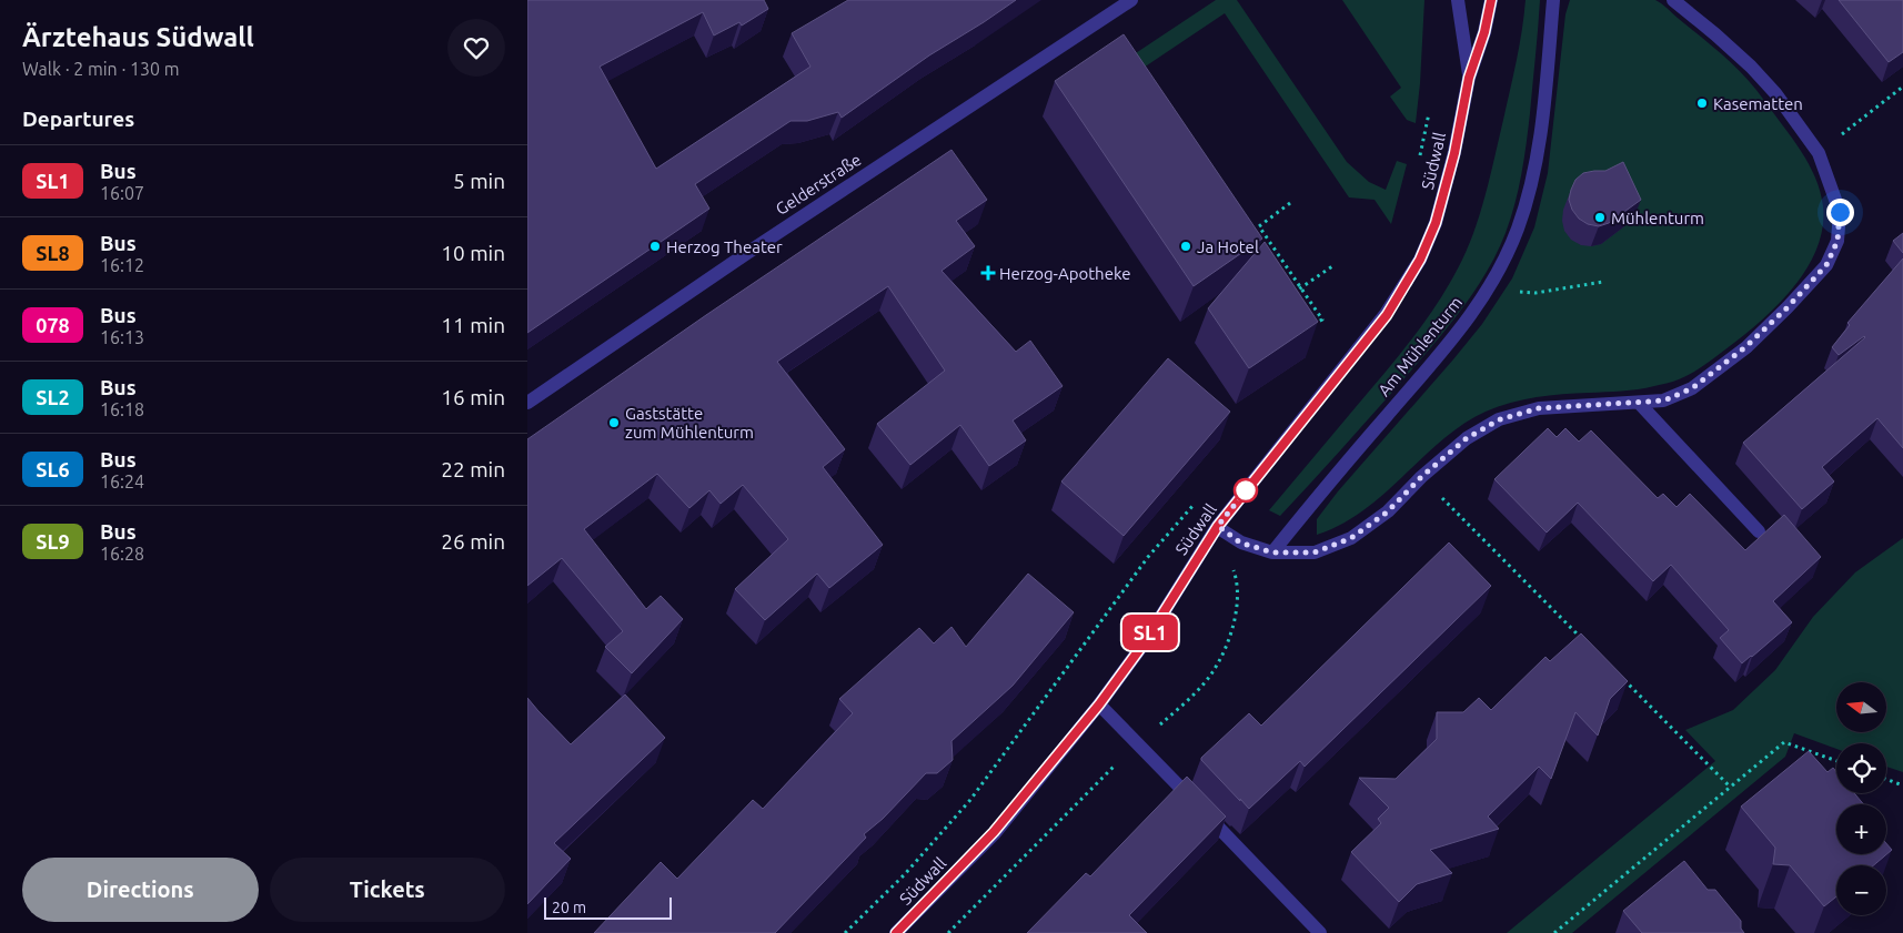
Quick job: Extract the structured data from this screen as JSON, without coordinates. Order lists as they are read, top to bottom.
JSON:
{
  "streets": {
    "street": ["Südwall", "Gelderstraße", "Am Mühlenturm"]
  },
  "places": {
    "other": [
      "Kasematten",
      "Mühlenturm",
      "Herzog Theater",
      "Ja Hotel",
      "Gaststätte zum Mühlenturm"
    ],
    "health": ["Herzog-Apotheke"]
  },
  "lines": ["bus line SL1"],
  "scale_bar": "20 m",
  "north": "left",
  "page": {
    "heading": [
      ["Ärztehaus Südwall", "Walk · 2 min · 130 m"],
      "Departures"
    ],
    "on_map": "SL1",
    "list": [
      {
        "mark": "SL1",
        "name": "Bus",
        "note": "16:07",
        "value": "5 min"
      },
      {
        "mark": "SL8",
        "name": "Bus",
        "note": "16:12",
        "value": "10 min"
      },
      {
        "mark": "078",
        "name": "Bus",
        "note": "16:13",
        "value": "11 min"
      },
      {
        "mark": "SL2",
        "name": "Bus",
        "note": "16:18",
        "value": "16 min"
      },
      {
        "mark": "SL6",
        "name": "Bus",
        "note": "16:24",
        "value": "22 min"
      },
      {
        "mark": "SL9",
        "name": "Bus",
        "note": "16:28",
        "value": "26 min"
      }
    ],
    "map_buttons": ["+", "−"],
    "buttons": ["Directions", "Tickets"],
    "scale": "20 m"
  }
}
